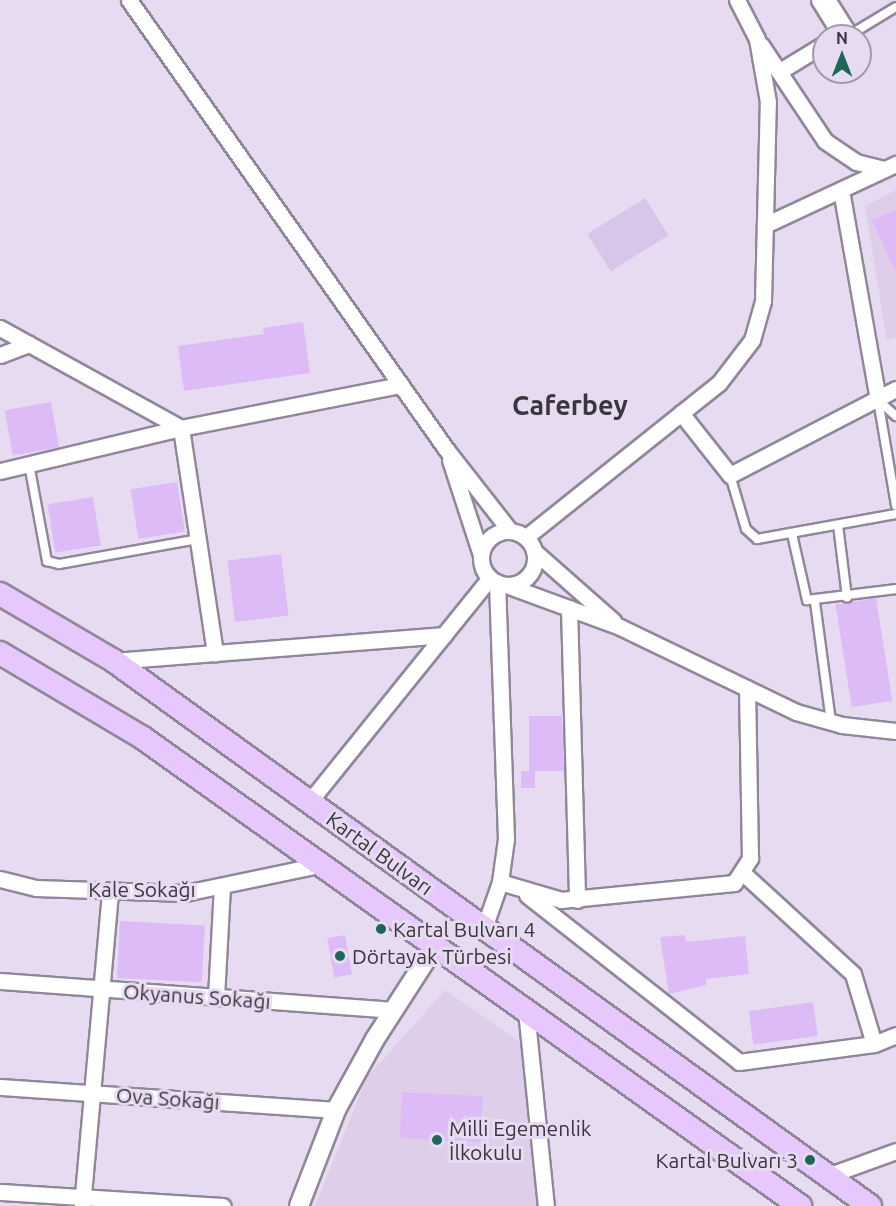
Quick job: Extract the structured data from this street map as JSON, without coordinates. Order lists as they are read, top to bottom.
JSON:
{
  "streets": {
    "main road": ["Kartal Bulvarı"],
    "street": ["Kale Sokağı", "Okyanus Sokağı", "Ova Sokağı"]
  },
  "crossings": [
    ["Kartal Bulvarı", "Kale Sokağı"]
  ],
  "districts": ["Caferbey"],
  "places": [
    "Kartal Bulvarı 4",
    "Dörtayak Türbesi",
    "Milli Egemenlik İlkokulu",
    "Kartal Bulvarı 3"
  ],
  "north": "top"
}
